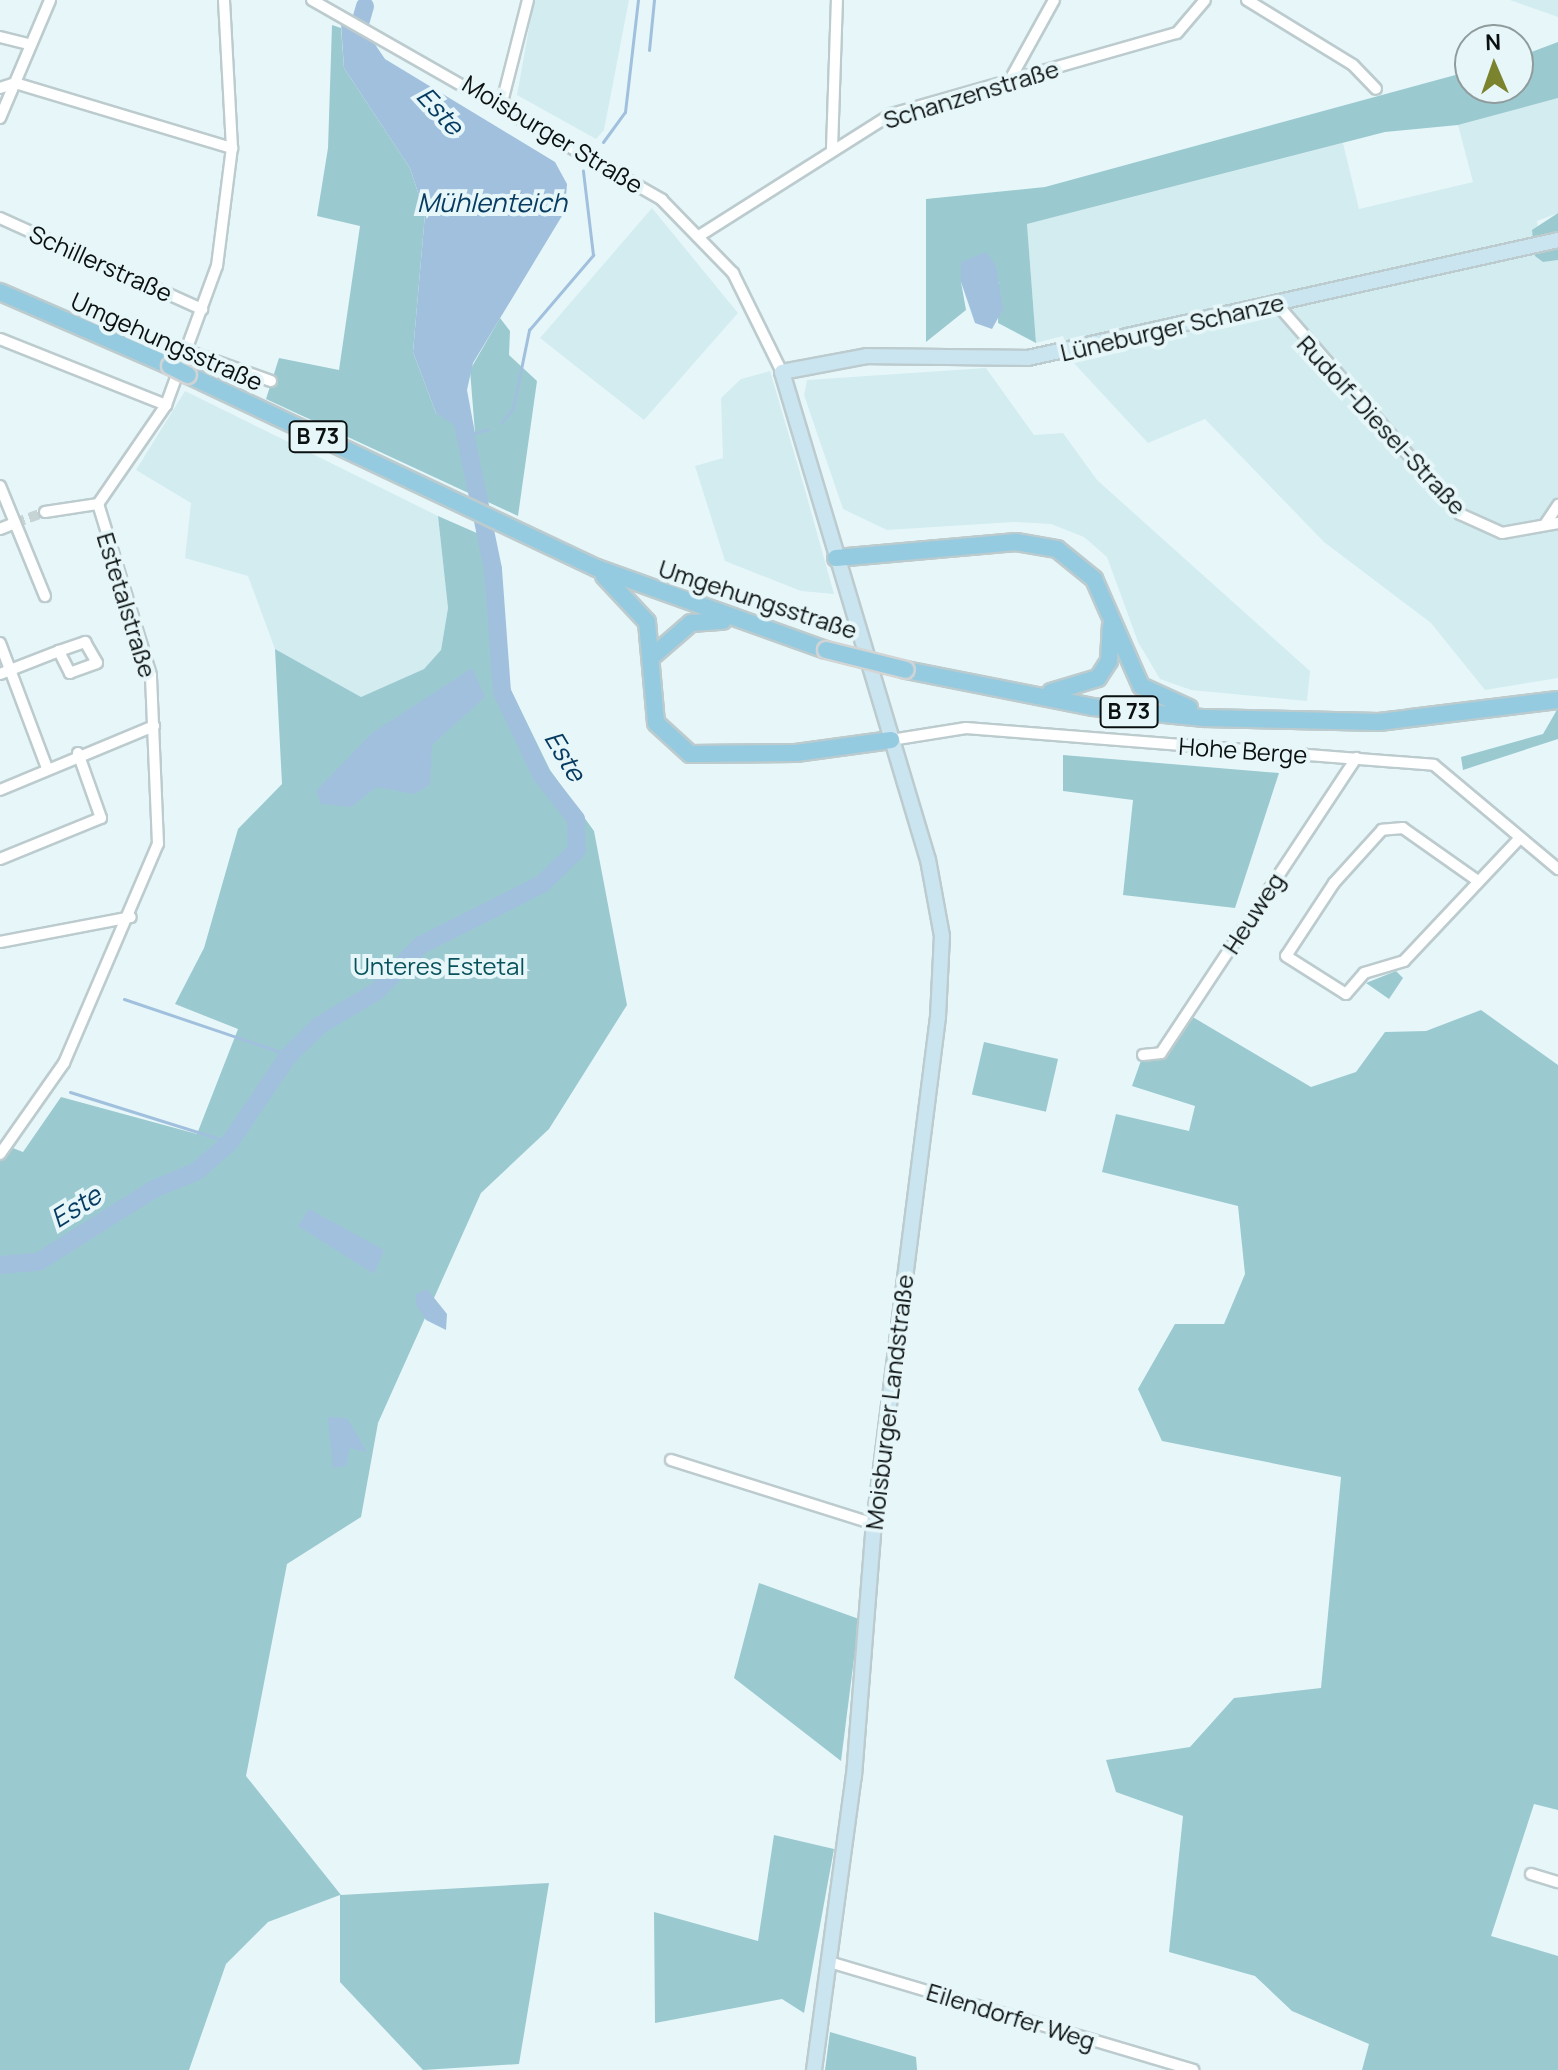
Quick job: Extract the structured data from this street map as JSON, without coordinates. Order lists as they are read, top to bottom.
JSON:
{
  "streets": {
    "main road": [
      "Lüneburger Schanze",
      "Umgehungsstraße",
      "B 73",
      "Moisburger Landstraße"
    ],
    "street": [
      "Schanzenstraße",
      "Moisburger Straße",
      "Schillerstraße",
      "Rudolf-Diesel-Straße",
      "Estetalstraße",
      "Hohe Berge",
      "Heuweg",
      "Eilendorfer Weg"
    ]
  },
  "crossings": [
    ["Schanzenstraße", "Moisburger Straße"],
    ["Schillerstraße", "Estetalstraße"],
    ["Lüneburger Schanze", "Rudolf-Diesel-Straße"],
    ["Hohe Berge", "Heuweg"],
    ["Hohe Berge", "Moisburger Landstraße"],
    ["Moisburger Landstraße", "Eilendorfer Weg"]
  ],
  "water": ["Este", "Mühlenteich"],
  "parks": ["Unteres Estetal"],
  "north": "top"
}
